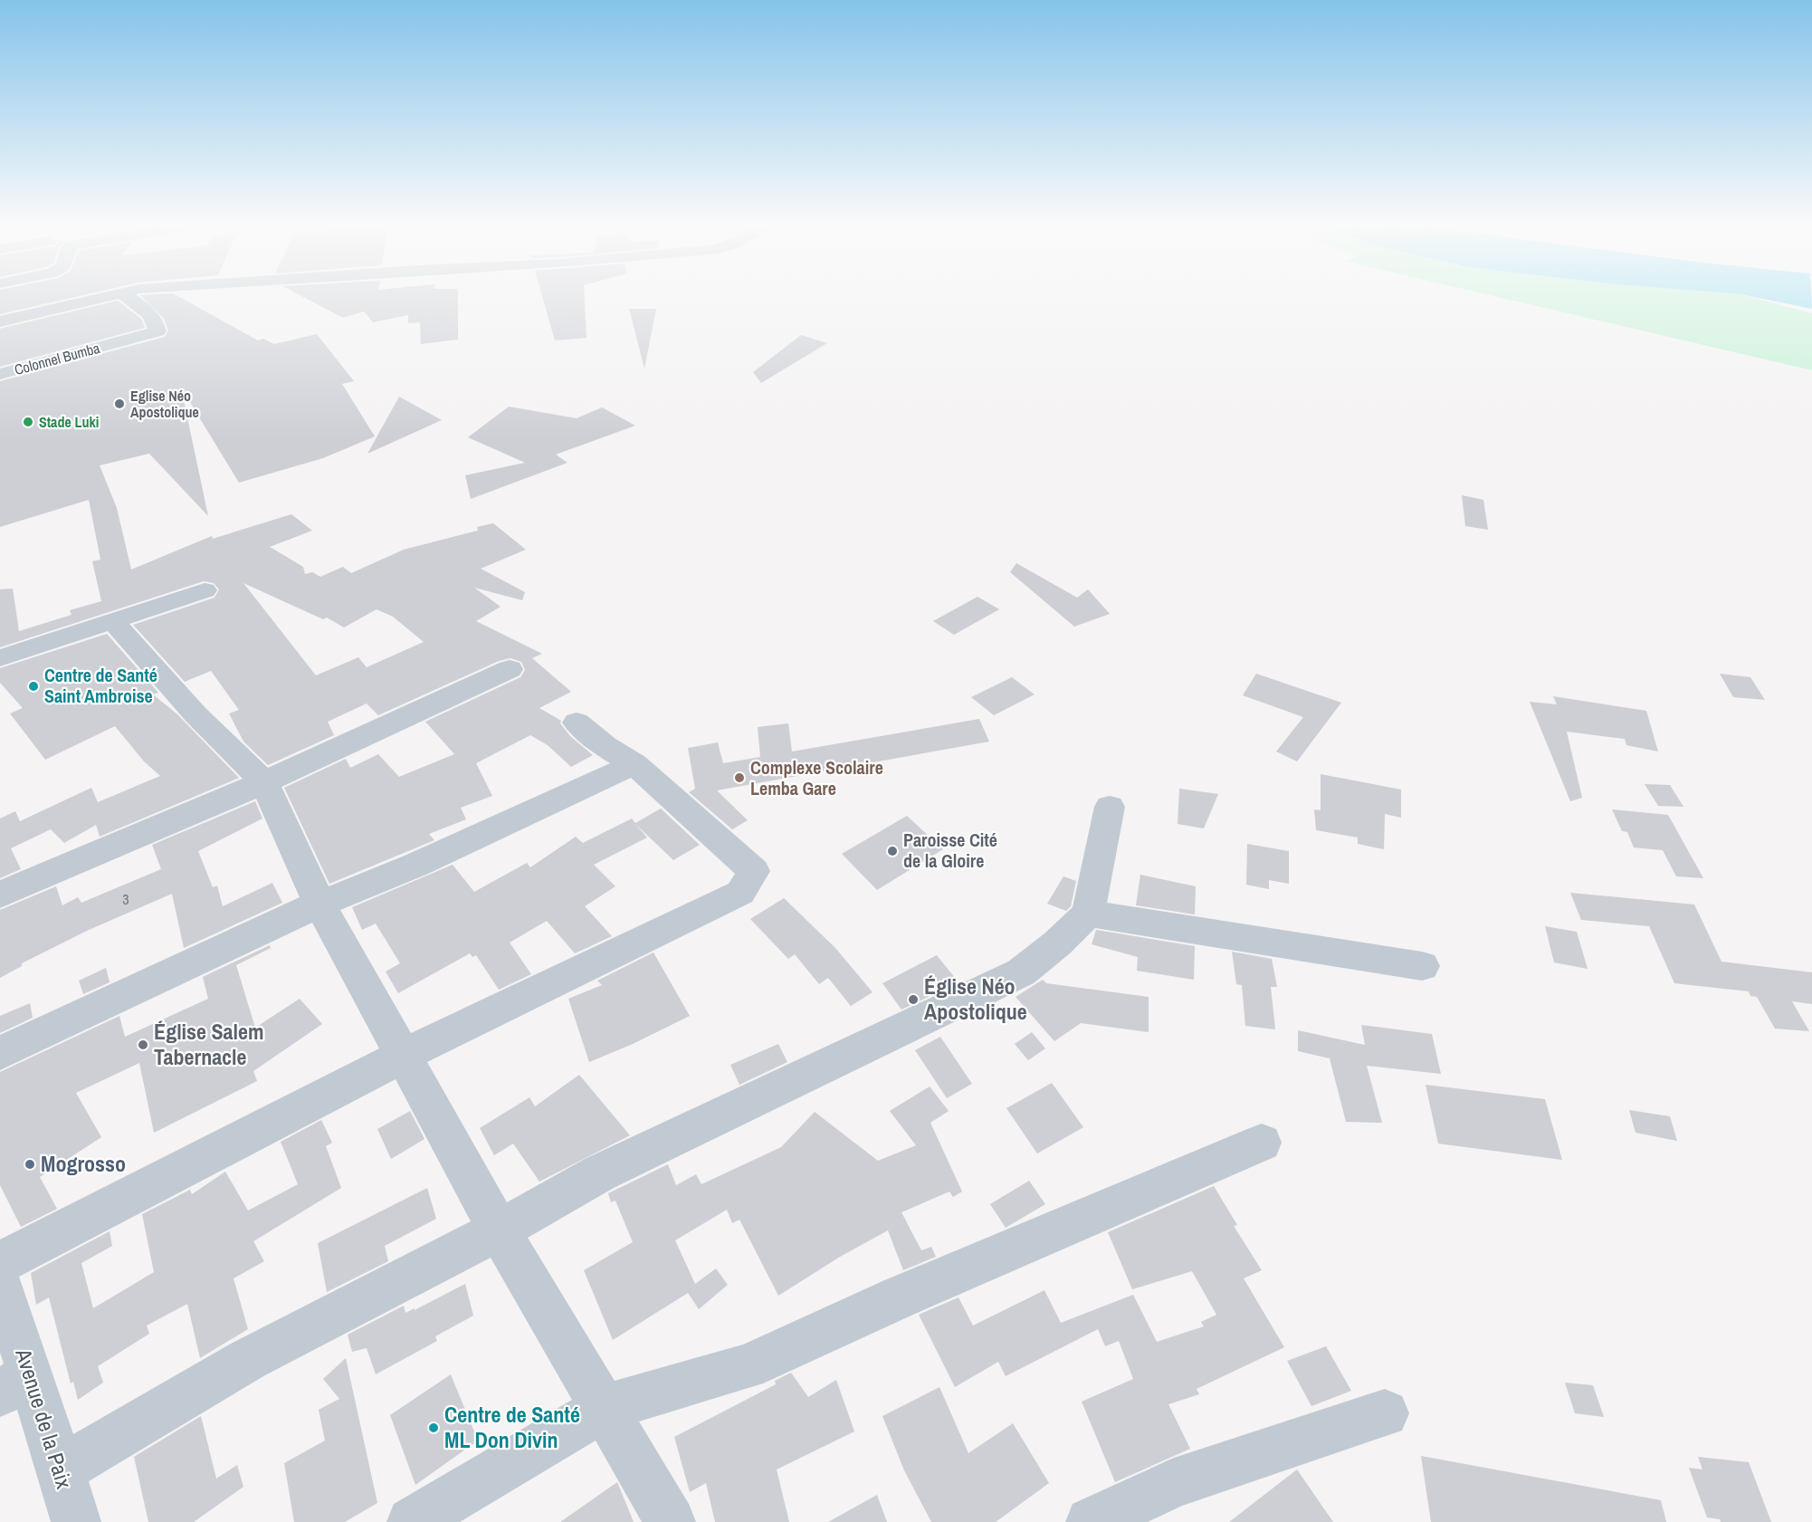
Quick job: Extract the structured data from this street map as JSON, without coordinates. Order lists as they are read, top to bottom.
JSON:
{
  "streets": {
    "street": ["Colonnel Bumba", "Avenue de la Paix"]
  },
  "places": [
    "Eglise Néo Apostolique",
    "Stade Luki",
    "Centre de Santé Saint Ambroise",
    "Complexe Scolaire Lemba Gare",
    "Paroisse Cité de la Gloire",
    "Église Néo Apostolique",
    "Église Salem Tabernacle",
    "Mogrosso",
    "Centre de Santé ML Don Divin"
  ],
  "house_numbers": ["3"]
}
